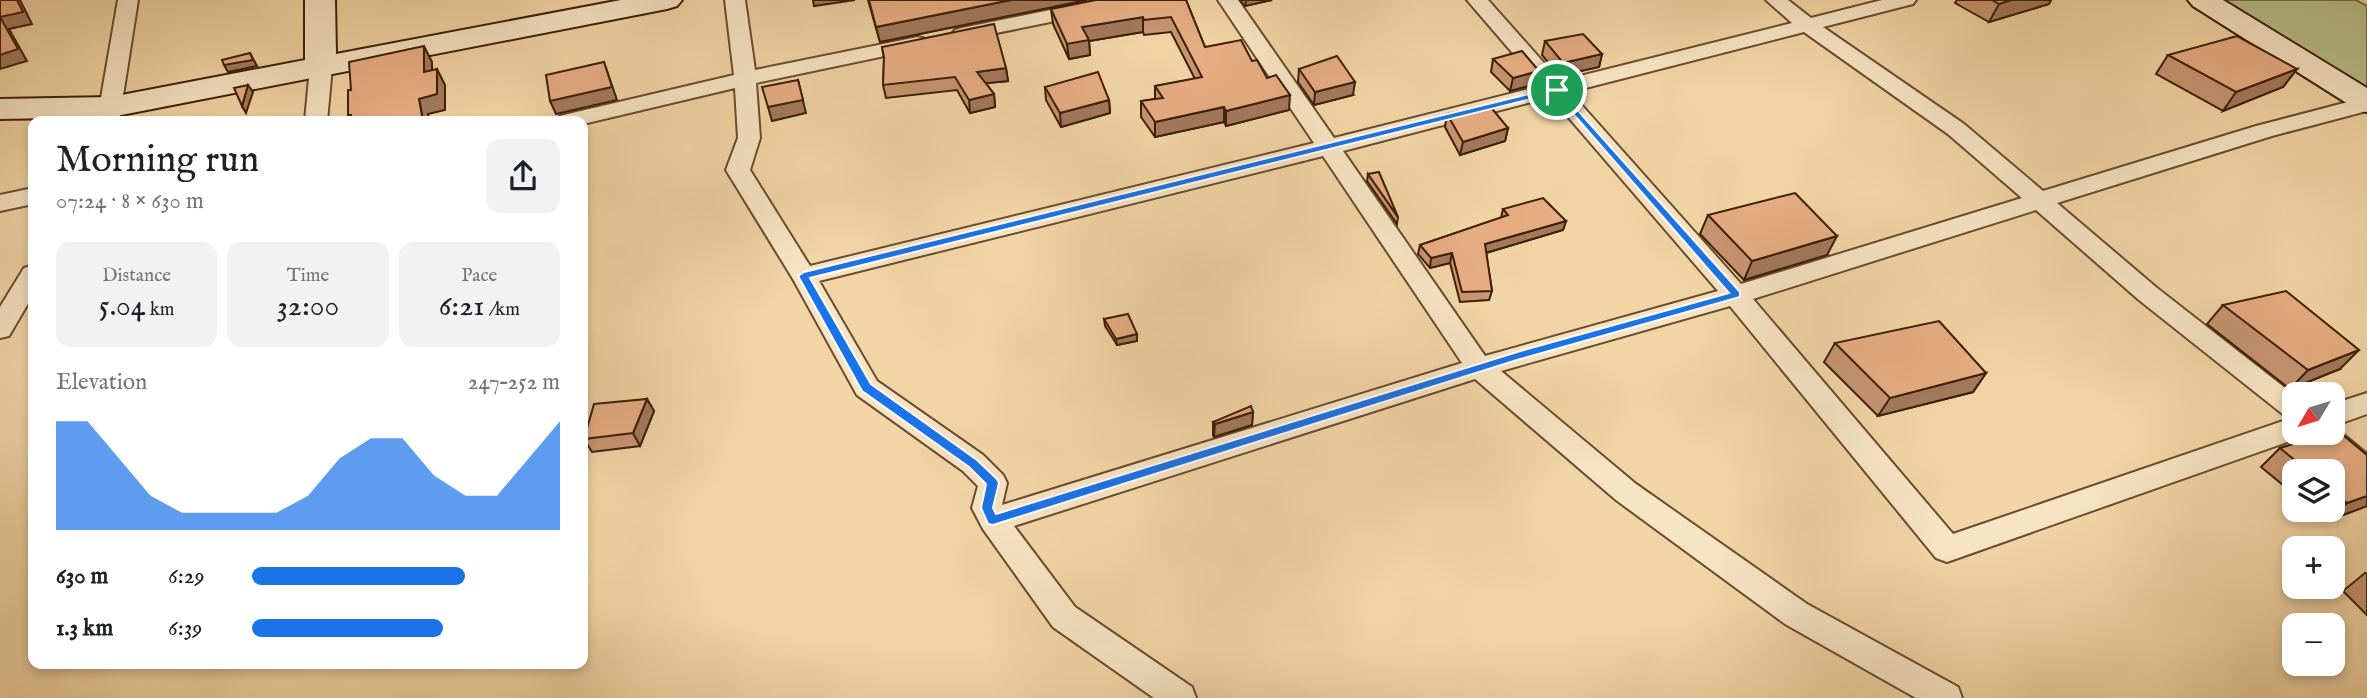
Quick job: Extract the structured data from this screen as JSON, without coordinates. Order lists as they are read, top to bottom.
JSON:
{
  "north": "bottom left",
  "page": {
    "heading": ["Morning run", "07:24 · 8 × 630 m"],
    "stats": [
      ["Distance", "5.04 km"],
      ["Time", "32:00"],
      ["Pace", "6:21 /km"]
    ],
    "chart": ["Elevation", "247–252 m"],
    "map_buttons": ["+", "−"],
    "list": [
      {
        "name": "630 m",
        "note": "6:29"
      },
      {
        "name": "1.3 km",
        "note": "6:39"
      }
    ]
  }
}
